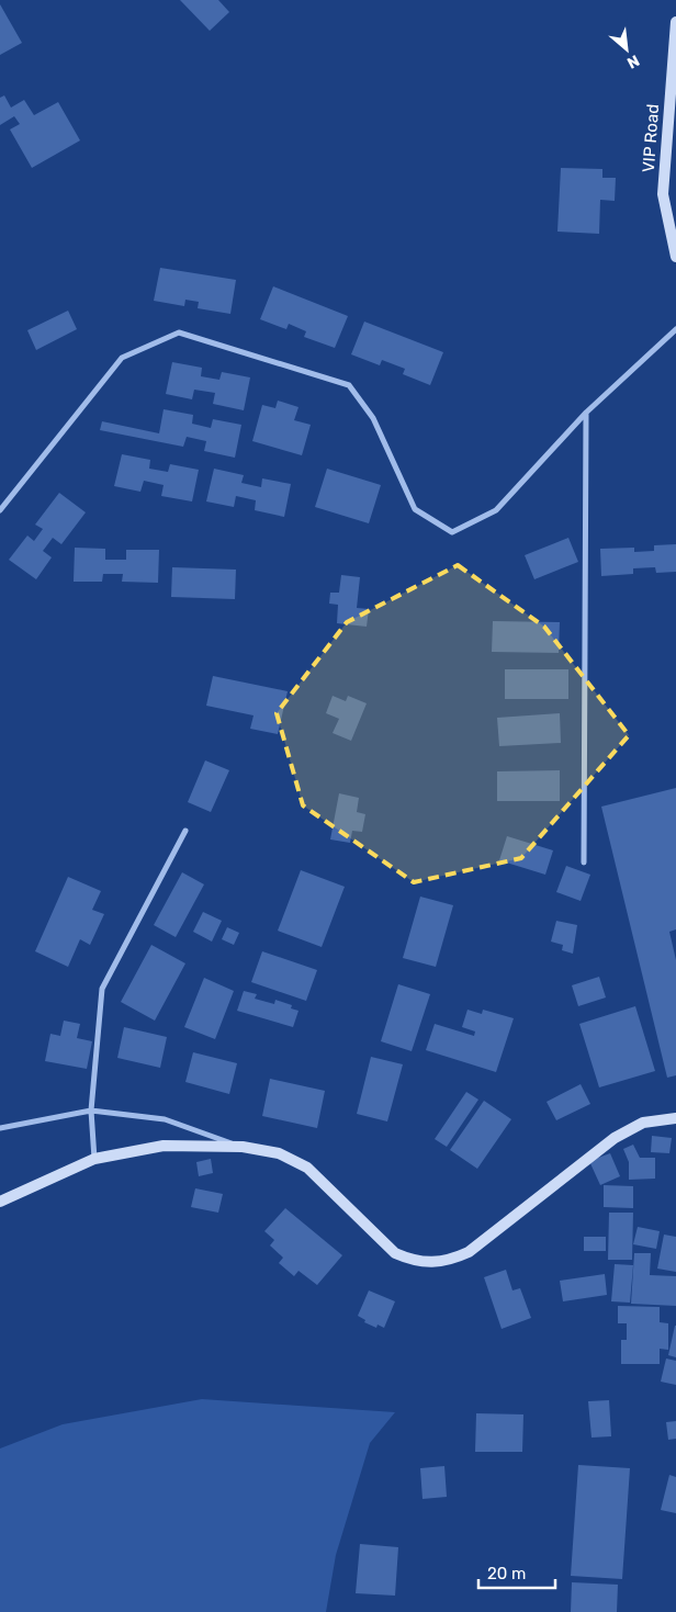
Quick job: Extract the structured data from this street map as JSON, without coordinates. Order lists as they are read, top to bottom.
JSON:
{
  "streets": {
    "main road": ["VIP Road"]
  },
  "scale_bar": "20 m",
  "north": "bottom right"
}
